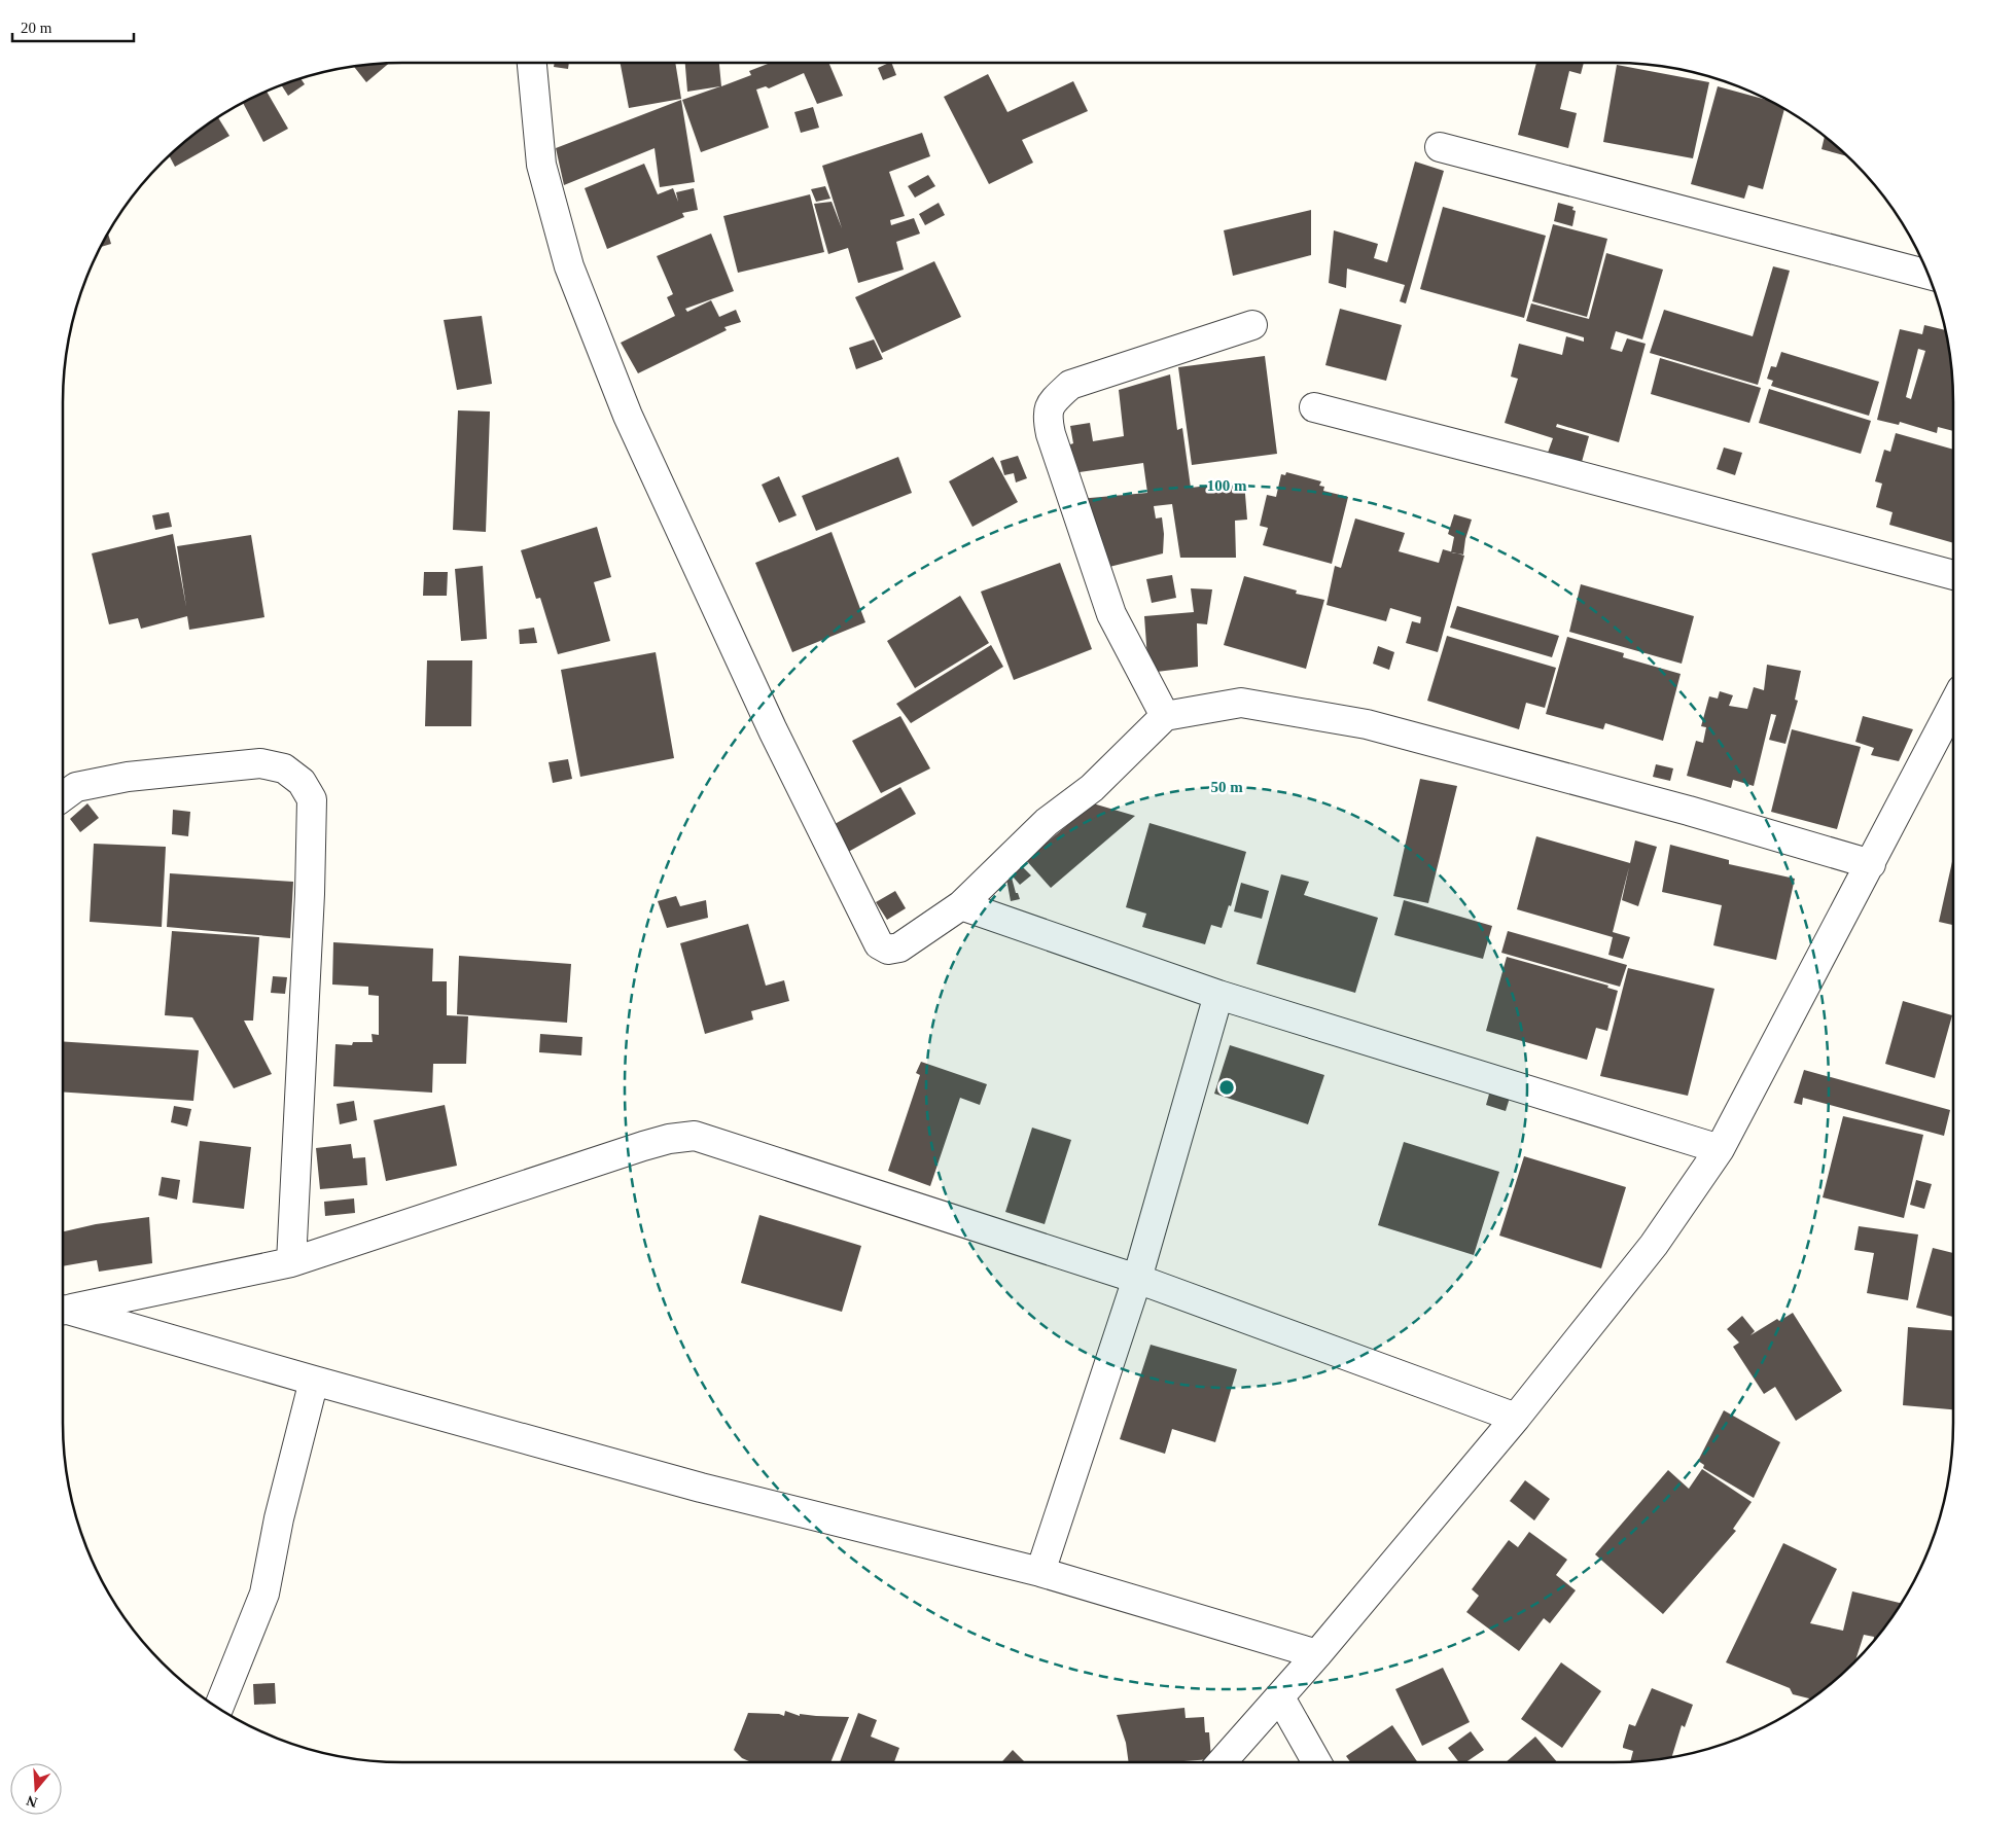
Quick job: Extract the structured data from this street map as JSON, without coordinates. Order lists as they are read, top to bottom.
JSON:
{
  "scale_bar": "20 m",
  "north": "bottom",
  "rings": ["100 m", "50 m"]
}
